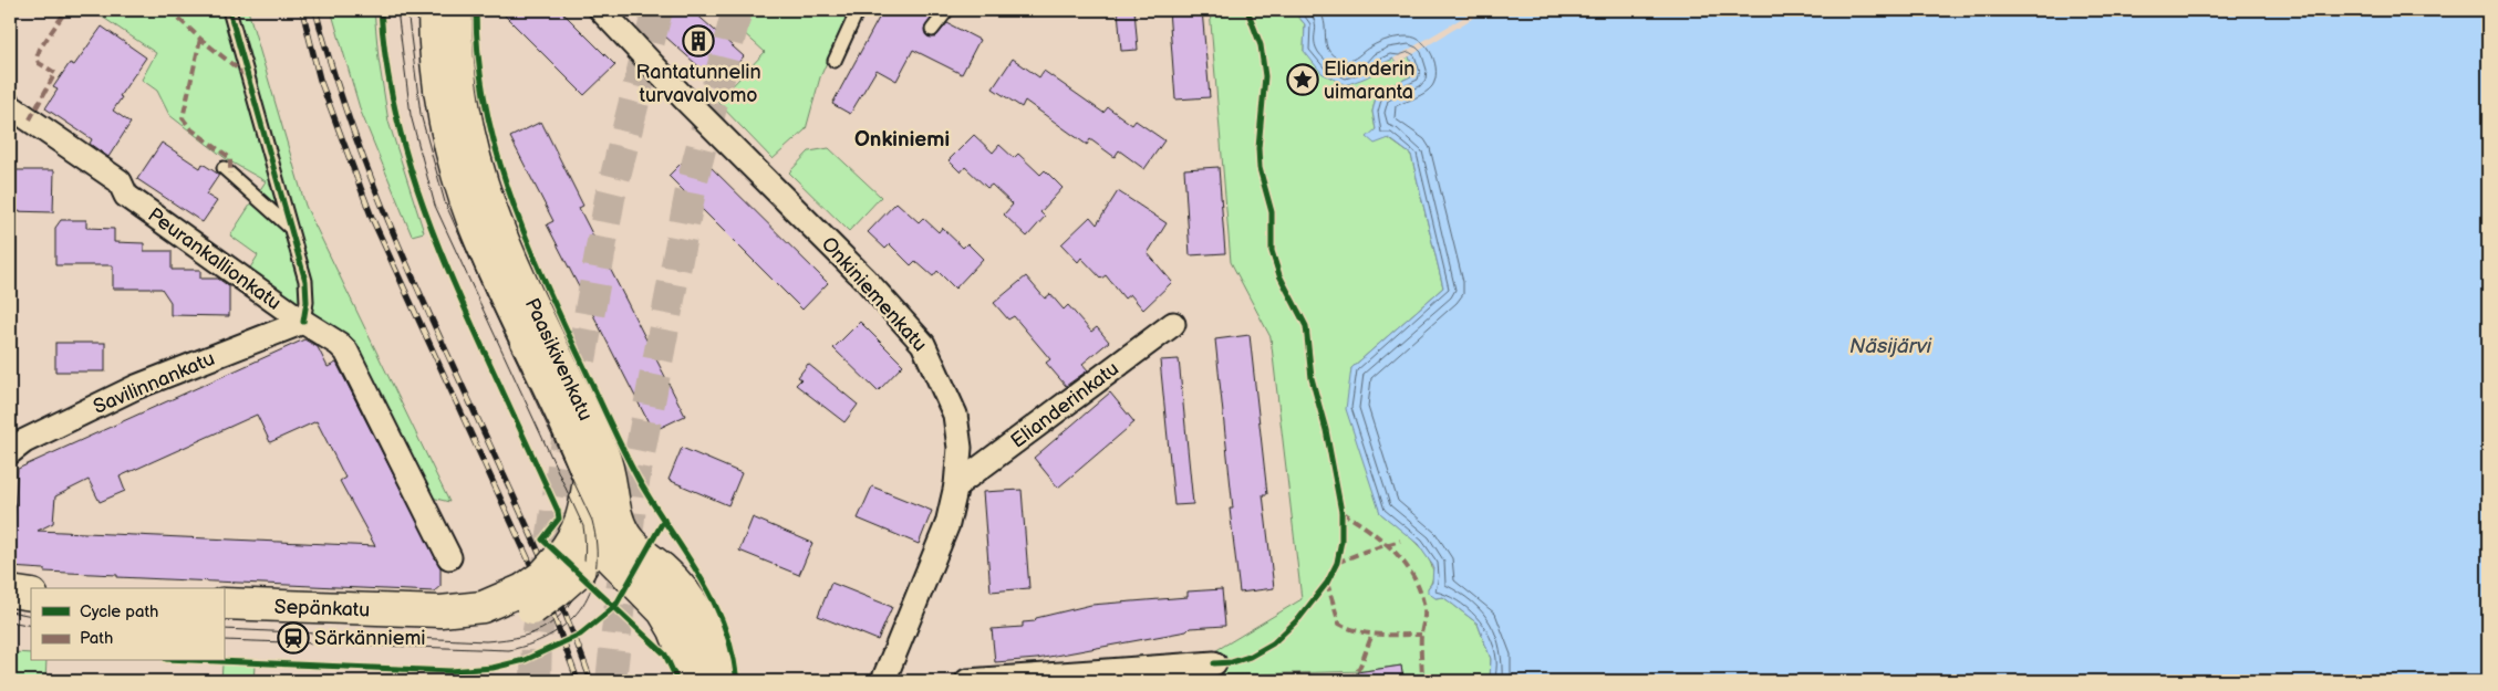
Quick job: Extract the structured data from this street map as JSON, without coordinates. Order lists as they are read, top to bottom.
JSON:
{
  "streets": {
    "main road": ["Paasikivenkatu", "Sepänkatu"],
    "street": [
      "Peurankallionkatu",
      "Onkiniemenkatu",
      "Savilinnankatu",
      "Elianderinkatu"
    ]
  },
  "crossings": [
    ["Peurankallionkatu", "Savilinnankatu"],
    ["Onkiniemenkatu", "Elianderinkatu"],
    ["Paasikivenkatu", "Sepänkatu"]
  ],
  "districts": ["Onkiniemi"],
  "water": ["Näsijärvi"],
  "places": {
    "building": ["Rantatunnelin turvavalvomo"],
    "place": ["Elianderin uimaranta"],
    "station": ["Särkänniemi"]
  },
  "legend": ["Cycle path", "Path"]
}
